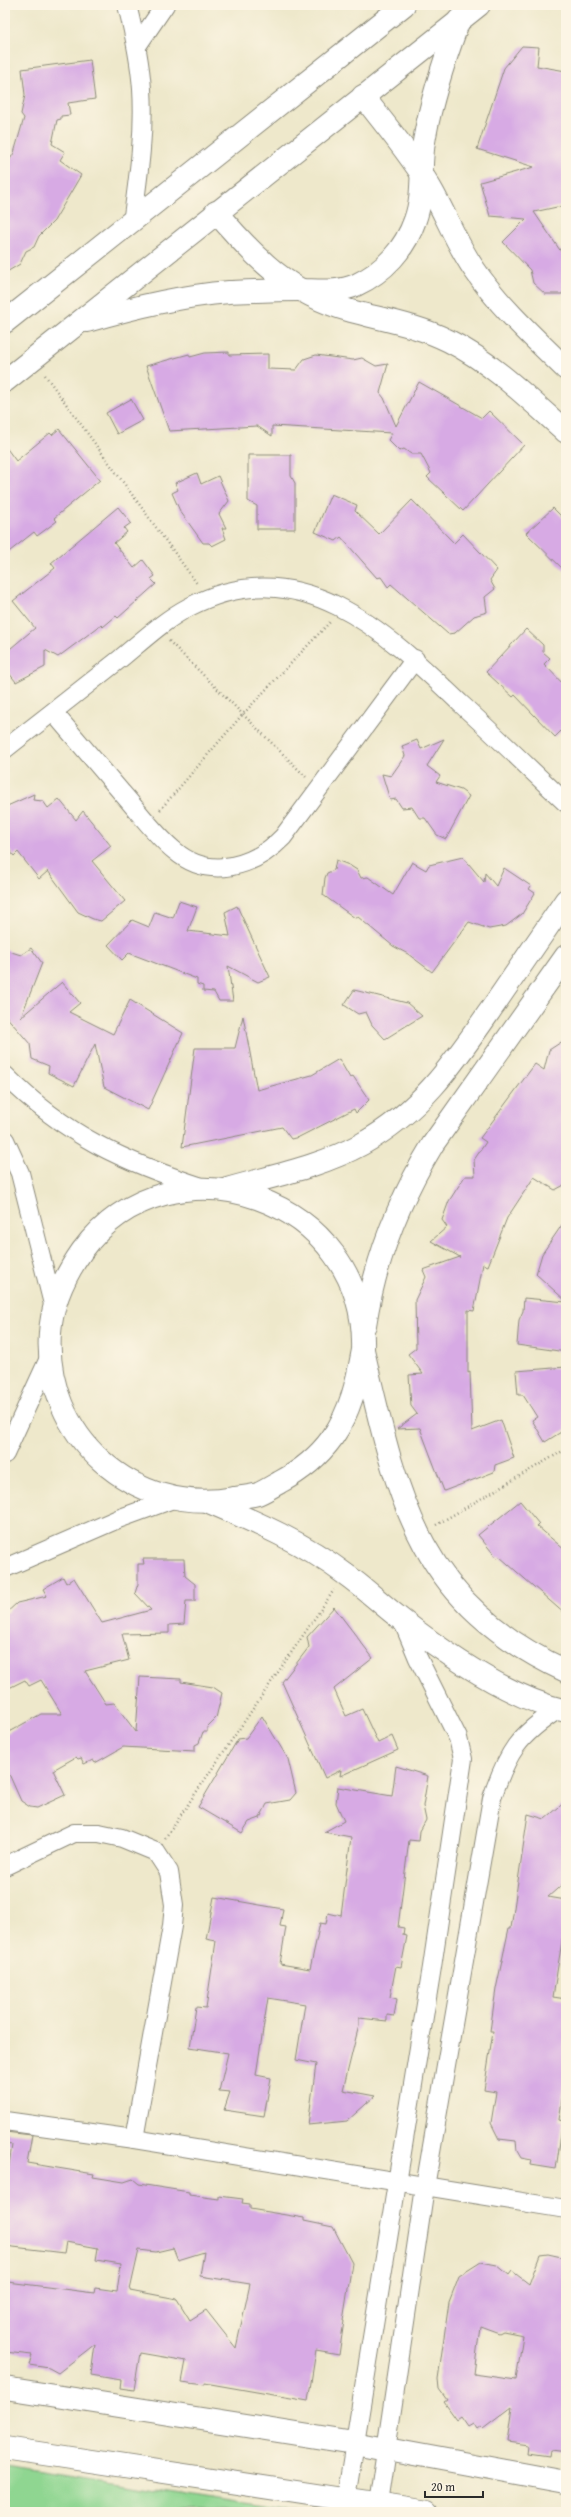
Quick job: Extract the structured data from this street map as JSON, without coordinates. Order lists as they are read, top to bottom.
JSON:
{
  "scale_bar": "20 m"
}
